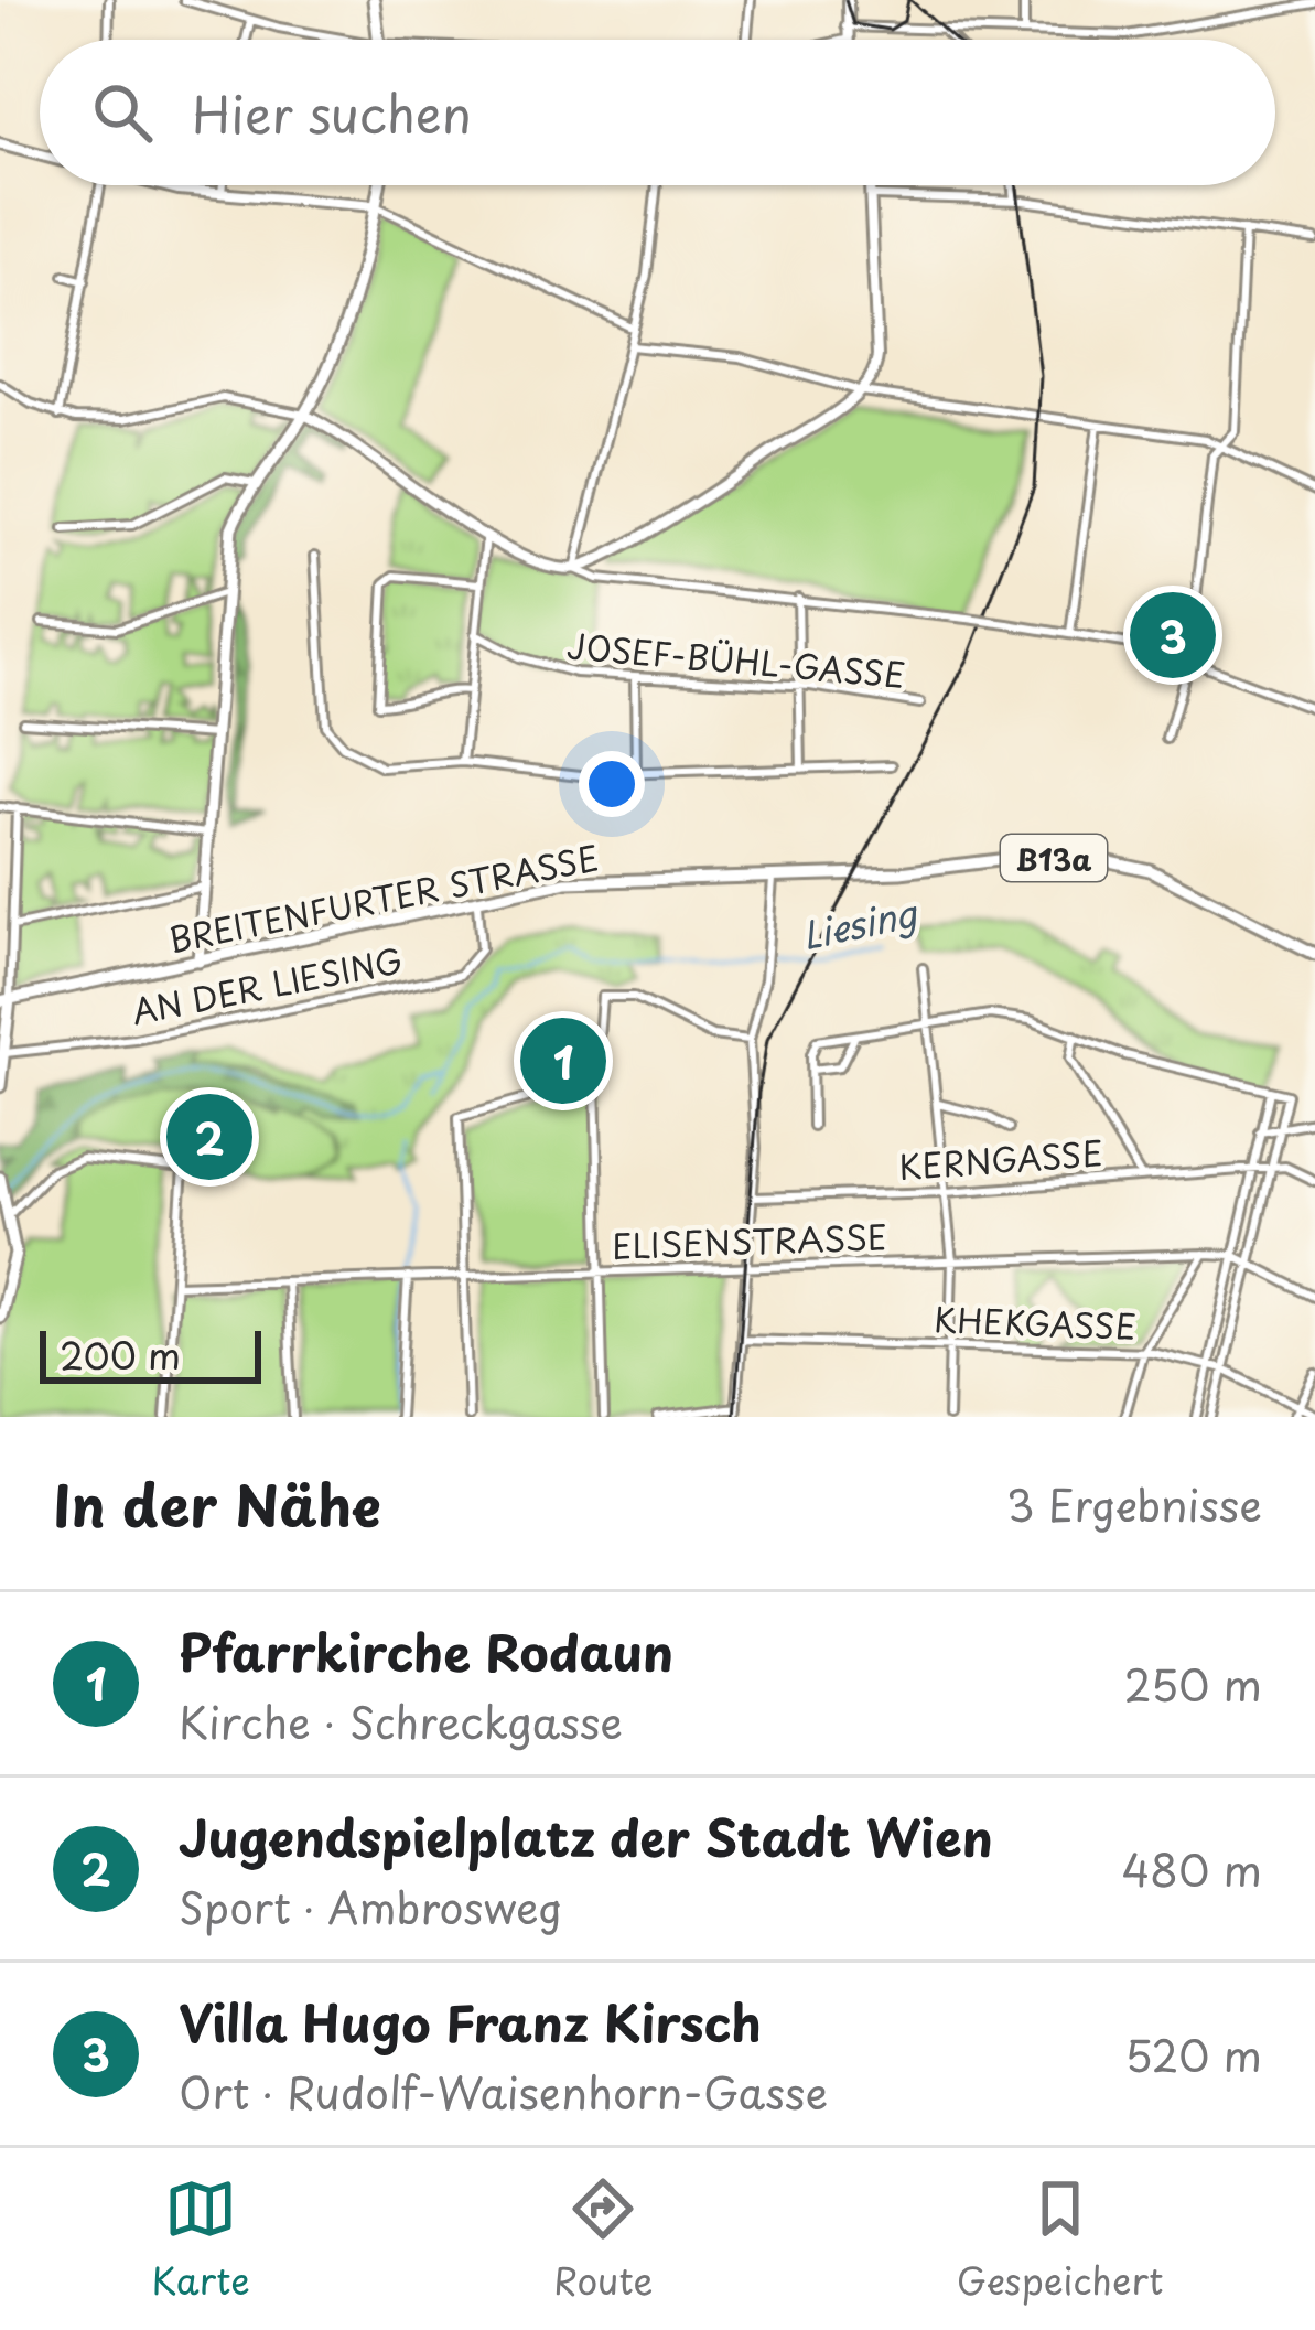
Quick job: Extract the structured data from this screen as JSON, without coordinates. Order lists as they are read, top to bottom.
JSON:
{
  "streets": {
    "main road": ["B13a", "BREITENFURTER STRASSE"],
    "street": [
      "JOSEF-BÜHL-GASSE",
      "AN DER LIESING",
      "KERNGASSE",
      "ELISENSTRASSE",
      "KHEKGASSE"
    ]
  },
  "crossings": [
    ["BREITENFURTER STRASSE", "AN DER LIESING"]
  ],
  "water": ["Liesing"],
  "scale_bar": "200 m",
  "page": {
    "search": "Hier suchen",
    "pins": ["3", "1", "2"],
    "scale": "200 m",
    "heading": ["In der Nähe", "3 Ergebnisse"],
    "list": [
      {
        "mark": "1",
        "name": "Pfarrkirche Rodaun",
        "note": "Kirche · Schreckgasse",
        "value": "250 m"
      },
      {
        "mark": "2",
        "name": "Jugendspielplatz der Stadt Wien",
        "note": "Sport · Ambrosweg",
        "value": "480 m"
      },
      {
        "mark": "3",
        "name": "Villa Hugo Franz Kirsch",
        "note": "Ort · Rudolf-Waisenhorn-Gasse",
        "value": "520 m"
      }
    ],
    "nav": ["Karte", "Route", "Gespeichert"]
  }
}
